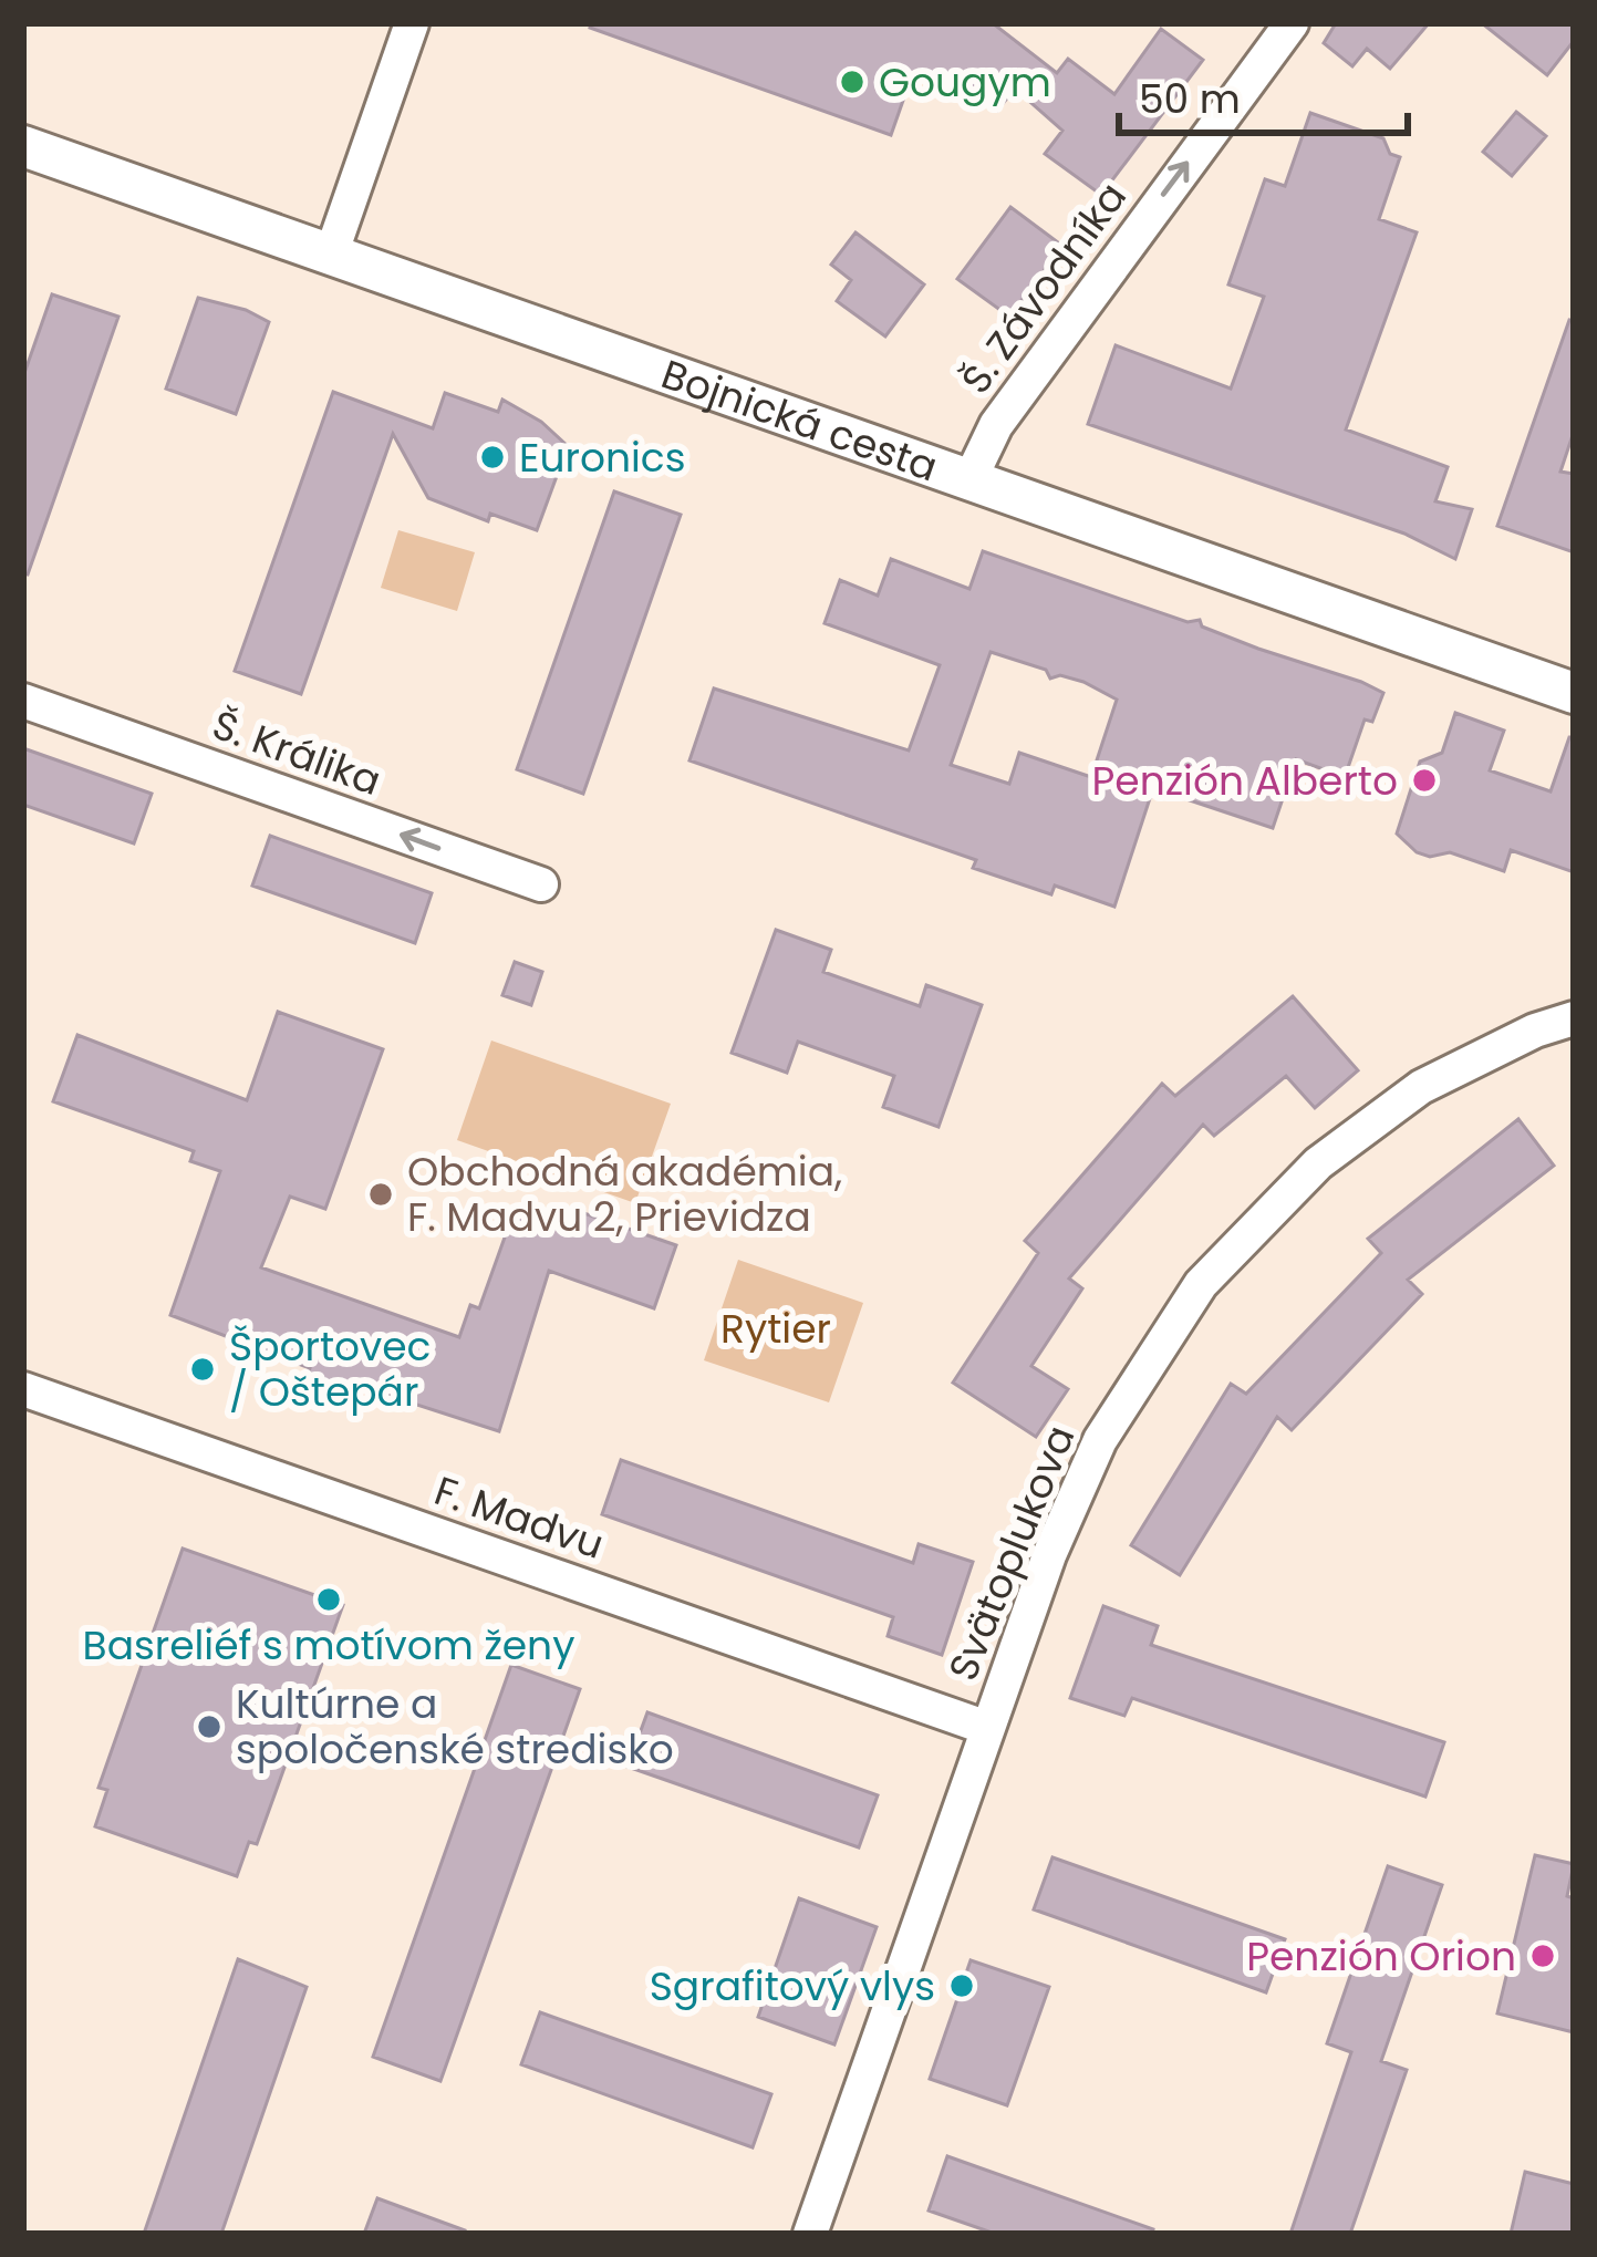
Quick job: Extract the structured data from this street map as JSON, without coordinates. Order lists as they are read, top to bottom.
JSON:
{
  "streets": {
    "street": [
      "Š. Závodníka",
      "Bojnická cesta",
      "Š. Králika",
      "F. Madvu",
      "Svätoplukova"
    ]
  },
  "crossings": [
    ["Š. Závodníka", "Bojnická cesta"],
    ["F. Madvu", "Svätoplukova"]
  ],
  "one_way": ["Š. Závodníka", "Š. Králika"],
  "parks": ["Rytier"],
  "places": [
    "Gougym",
    "Euronics",
    "Penzión Alberto",
    "Obchodná akadémia, F. Madvu 2, Prievidza",
    "Športovec / Oštepár",
    "Basreliéf s motívom ženy",
    "Kultúrne a spoločenské stredisko",
    "Penzión Orion",
    "Sgrafitový vlys"
  ],
  "scale_bar": "50 m"
}
